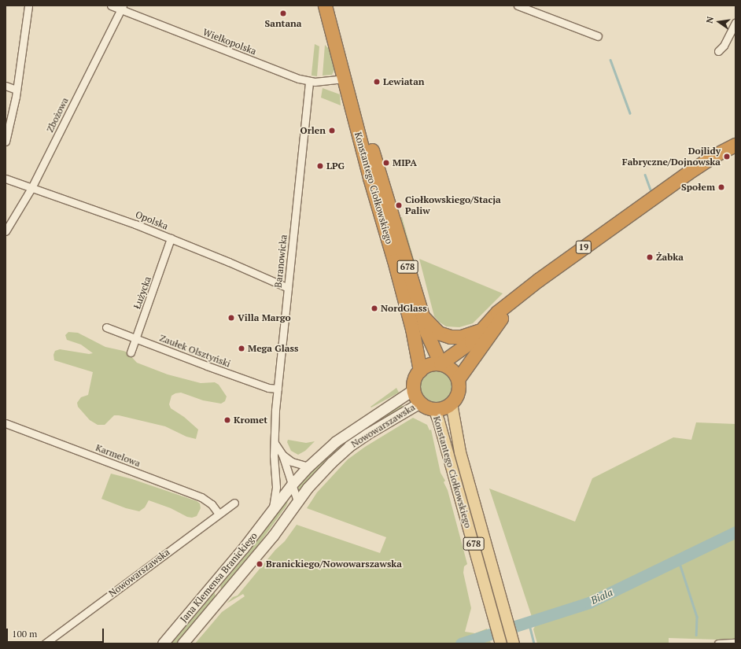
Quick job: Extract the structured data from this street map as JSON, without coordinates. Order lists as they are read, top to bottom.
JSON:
{
  "streets": {
    "highway": ["Konstantego Ciołkowskiego", "19", "678"],
    "main road": ["Nowowarszawska", "Jana Klemensa Branickiego"],
    "street": [
      "Wielkopolska",
      "Zbożowa",
      "Opolska",
      "Baranowicka",
      "Łużycka",
      "Zaułek Olsztyński",
      "Karmelowa"
    ]
  },
  "crossings": [
    ["Wielkopolska", "Zbożowa"],
    ["Wielkopolska", "Konstantego Ciołkowskiego"],
    ["Wielkopolska", "Baranowicka"],
    ["Zbożowa", "Opolska"],
    ["Konstantego Ciołkowskiego", "19"],
    ["Konstantego Ciołkowskiego", "Nowowarszawska"],
    ["Opolska", "Baranowicka"],
    ["Opolska", "Łużycka"],
    ["19", "Nowowarszawska"],
    ["Baranowicka", "Zaułek Olsztyński"],
    ["Baranowicka", "Nowowarszawska"],
    ["Baranowicka", "Jana Klemensa Branickiego"],
    ["Łużycka", "Zaułek Olsztyński"],
    ["Nowowarszawska", "Karmelowa"],
    ["Nowowarszawska", "Jana Klemensa Branickiego"]
  ],
  "water": ["Biala"],
  "places": [
    "Santana",
    "Lewiatan",
    "Orlen",
    "Dojlidy Fabryczne/Dojnowska",
    "MIPA",
    "LPG",
    "Społem",
    "Ciołkowskiego/Stacja Paliw",
    "Żabka",
    "NordGlass",
    "Villa Margo",
    "Mega Glass",
    "Kromet",
    "Branickiego/Nowowarszawska"
  ],
  "scale_bar": "100 m",
  "north": "left"
}
